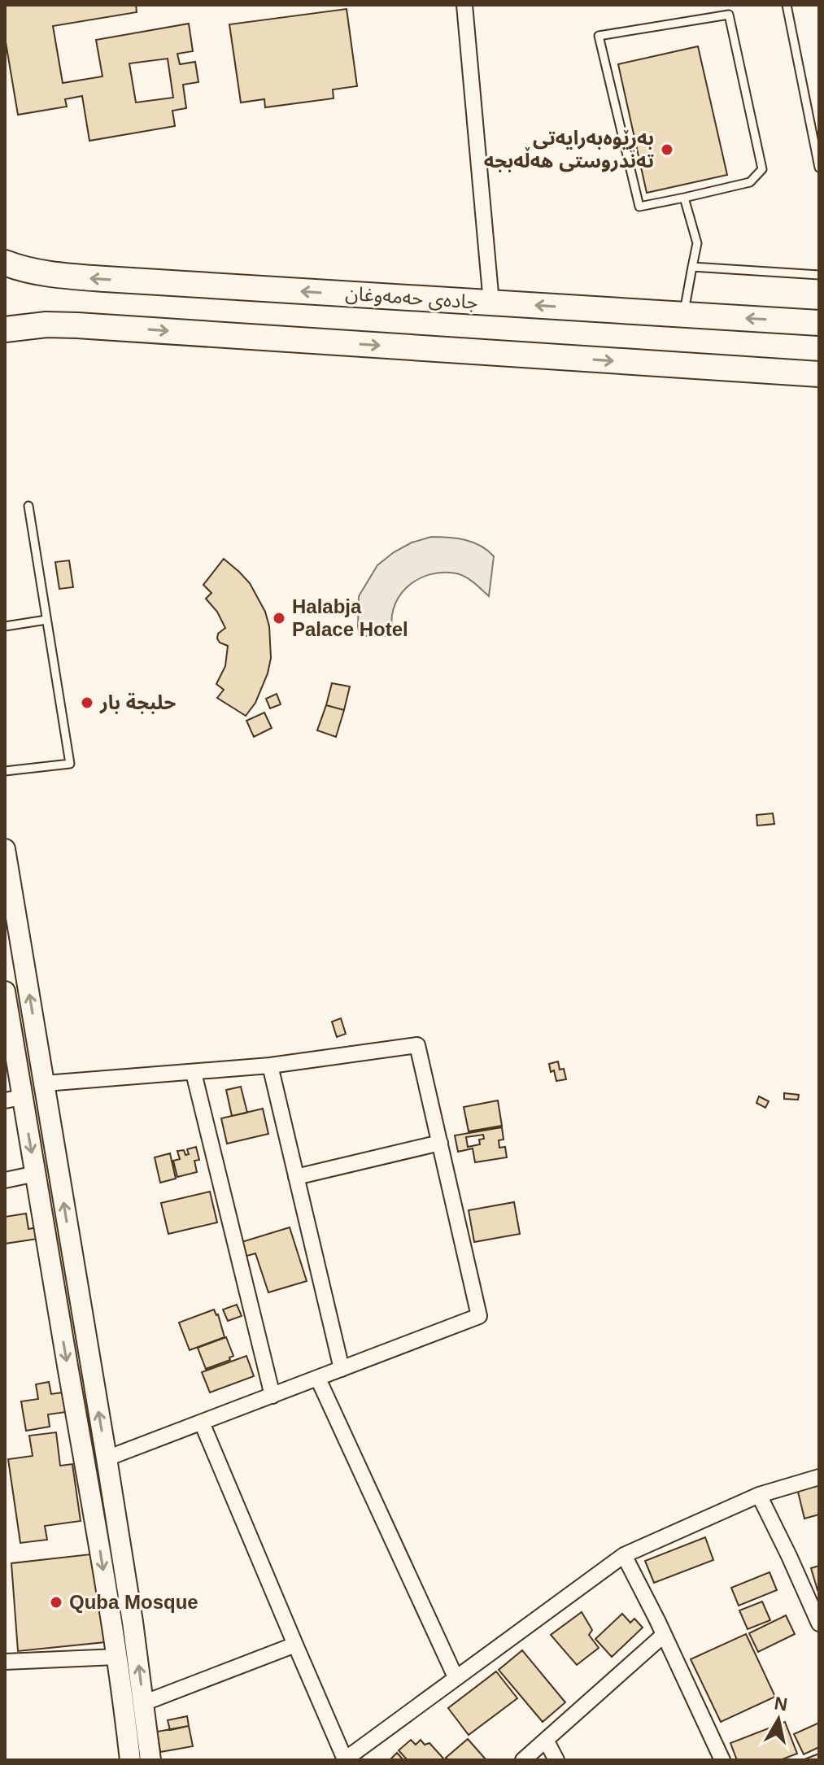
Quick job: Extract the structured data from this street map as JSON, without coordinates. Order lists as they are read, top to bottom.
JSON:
{
  "streets": {
    "main road": ["جادەی حەمەوغان"]
  },
  "places": [
    "بەڕێوەبەرایەتی تەندروستی هەڵەبجە",
    "Halabja Palace Hotel",
    "حلبجة بار",
    "Quba Mosque"
  ],
  "north": "top"
}
